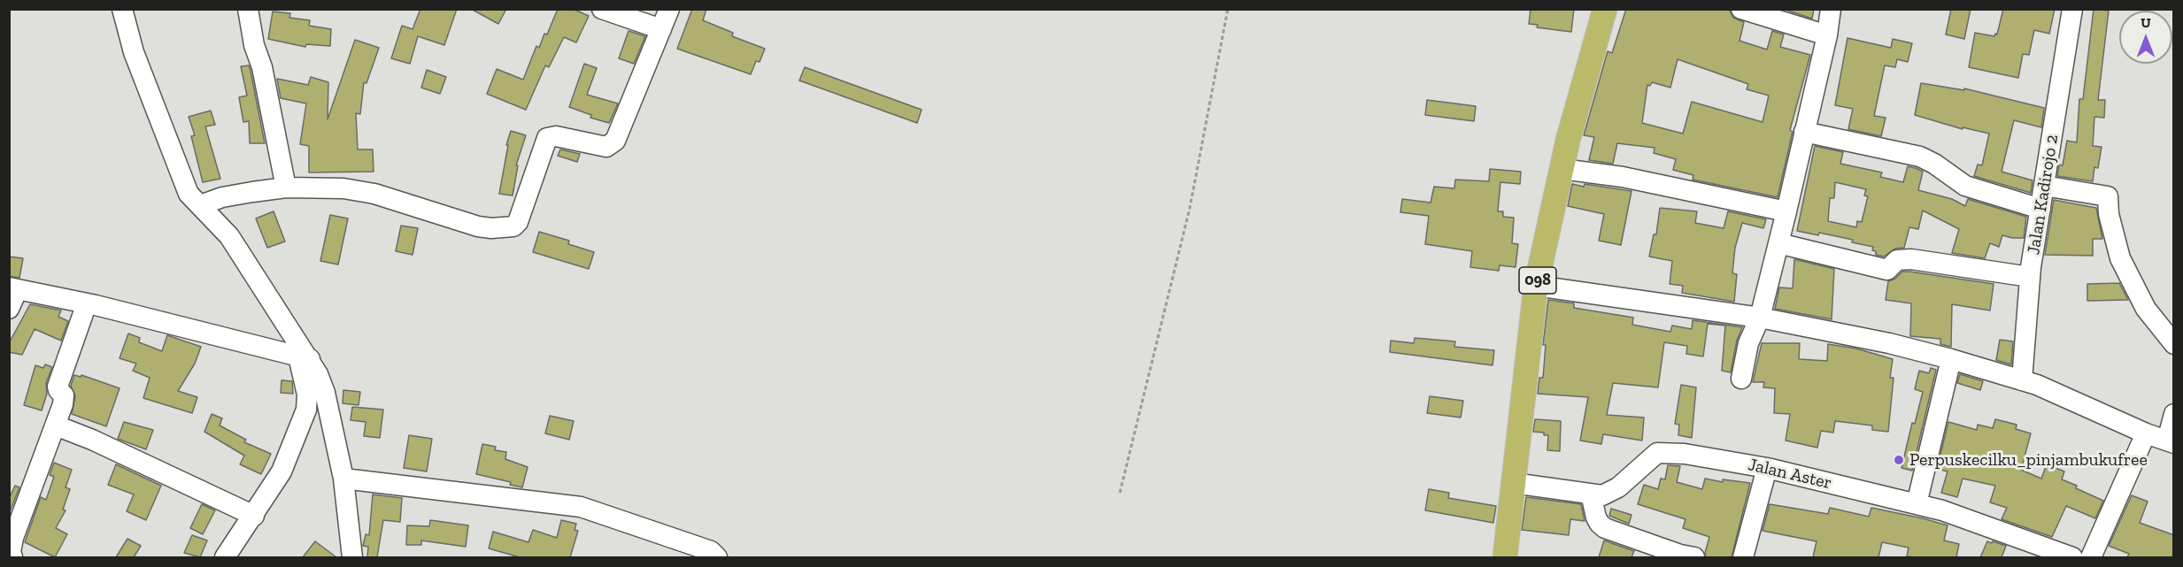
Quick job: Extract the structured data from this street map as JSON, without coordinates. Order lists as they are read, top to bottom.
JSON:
{
  "streets": {
    "main road": ["098"],
    "street": ["Jalan Kadirojo 2", "Jalan Aster"]
  },
  "crossings": [
    ["098", "Jalan Aster"]
  ],
  "places": ["Perpuskecilku_pinjambukufree"],
  "north": "top"
}
